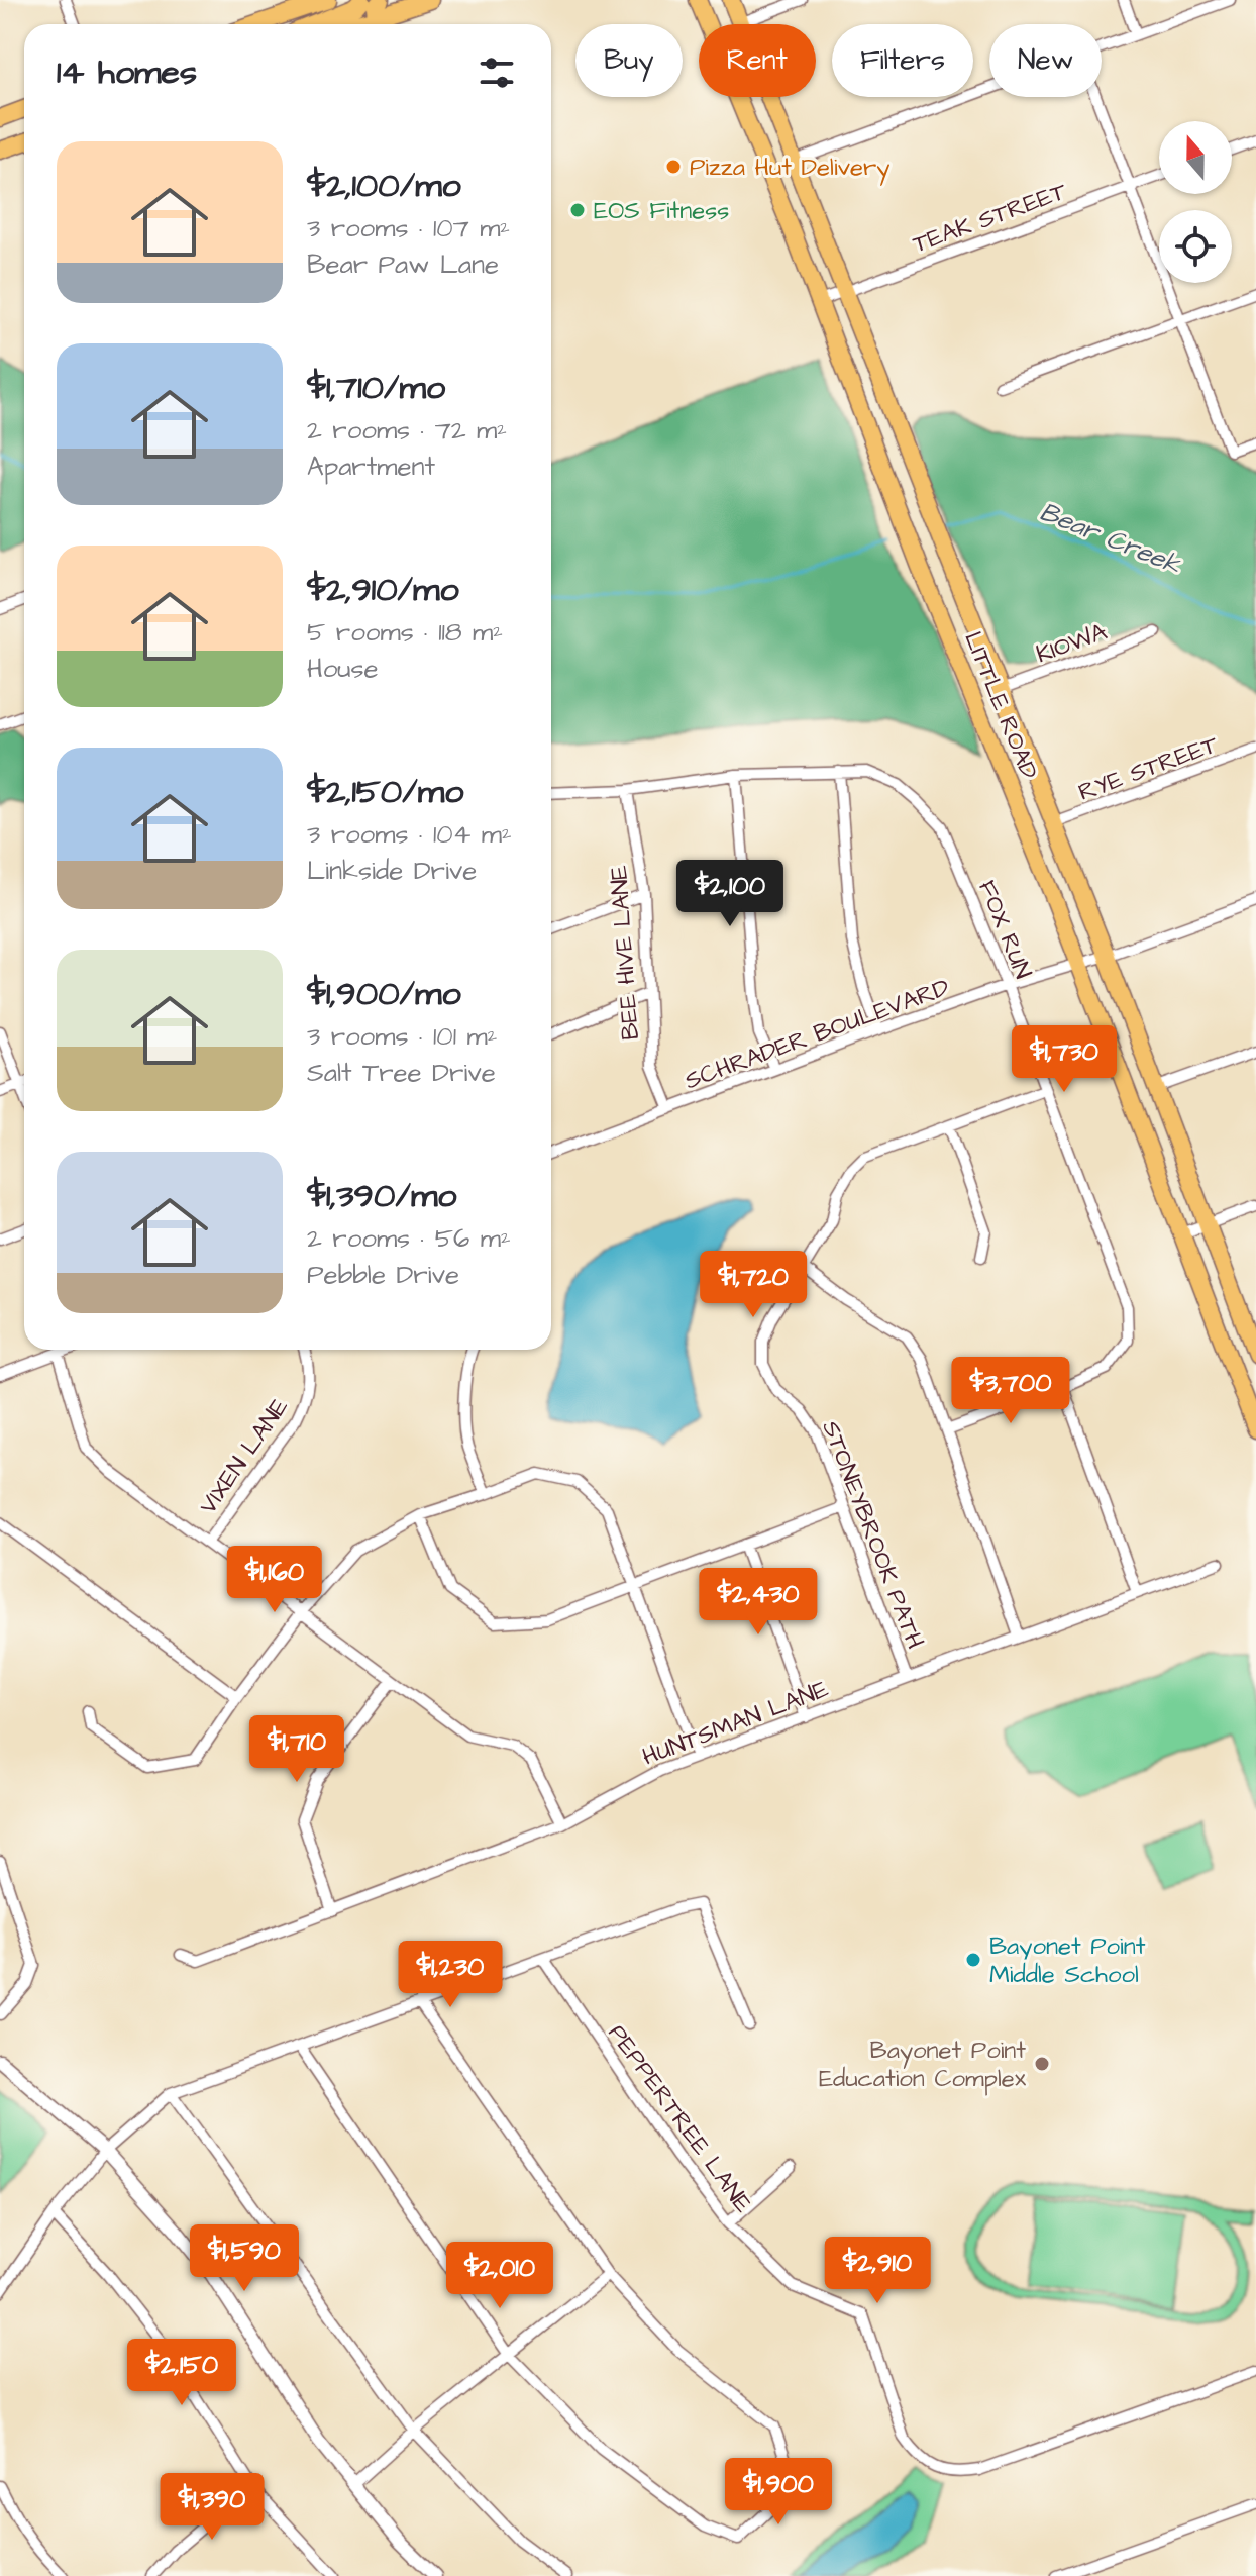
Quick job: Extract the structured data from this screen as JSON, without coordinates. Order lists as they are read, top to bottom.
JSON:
{
  "streets": {
    "main road": ["LITTLE ROAD"],
    "street": [
      "TEAK STREET",
      "KIOWA",
      "RYE STREET",
      "FOX RUN",
      "BEE HIVE LANE",
      "SCHRADER BOULEVARD",
      "VIXEN LANE",
      "STONEYBROOK PATH",
      "HUNTSMAN LANE",
      "PEPPERTREE LANE"
    ]
  },
  "crossings": [
    ["TEAK STREET", "LITTLE ROAD"],
    ["KIOWA", "LITTLE ROAD"],
    ["LITTLE ROAD", "RYE STREET"],
    ["LITTLE ROAD", "SCHRADER BOULEVARD"],
    ["FOX RUN", "BEE HIVE LANE"],
    ["FOX RUN", "SCHRADER BOULEVARD"],
    ["FOX RUN", "STONEYBROOK PATH"],
    ["BEE HIVE LANE", "SCHRADER BOULEVARD"],
    ["STONEYBROOK PATH", "HUNTSMAN LANE"]
  ],
  "water": ["Bear Creek"],
  "places": [
    "Pizza Hut Delivery",
    "EOS Fitness",
    "Bayonet Point Middle School",
    "Bayonet Point Education Complex"
  ],
  "north": "top",
  "page": {
    "chip": [
      "Buy",
      "Rent",
      "Filters",
      "New"
    ],
    "heading": "14 homes",
    "list": [
      {
        "name": "$2,100/mo",
        "note": "3 rooms · 107 m² · Bear Paw Lane"
      },
      {
        "name": "$1,710/mo",
        "note": "2 rooms · 72 m² · Apartment"
      },
      {
        "name": "$2,910/mo",
        "note": "5 rooms · 118 m² · House"
      },
      {
        "name": "$2,150/mo",
        "note": "3 rooms · 104 m² · Linkside Drive"
      },
      {
        "name": "$1,900/mo",
        "note": "3 rooms · 101 m² · Salt Tree Drive"
      },
      {
        "name": "$1,390/mo",
        "note": "2 rooms · 56 m² · Pebble Drive"
      }
    ],
    "price": [
      "$2,100",
      "$1,730",
      "$1,720",
      "$3,700",
      "$1,160",
      "$2,430",
      "$1,710",
      "$1,230",
      "$1,590",
      "$2,910",
      "$2,010",
      "$2,150",
      "$1,900",
      "$1,390"
    ]
  }
}
